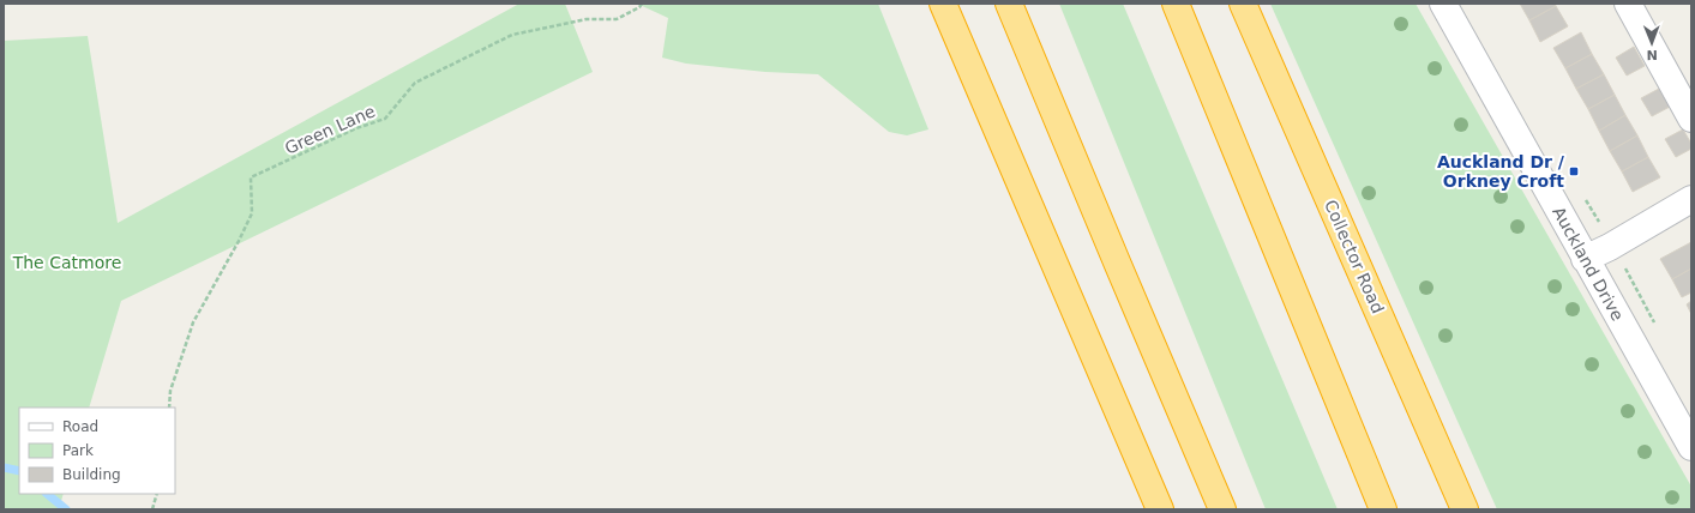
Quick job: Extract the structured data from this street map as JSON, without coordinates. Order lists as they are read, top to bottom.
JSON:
{
  "streets": {
    "highway": ["Collector Road"],
    "street": ["Auckland Drive"],
    "path": ["Green Lane"]
  },
  "parks": ["The Catmore"],
  "places": {
    "transit": ["Auckland Dr / Orkney Croft"]
  },
  "legend": ["Road", "Park", "Building"],
  "north": "bottom"
}
